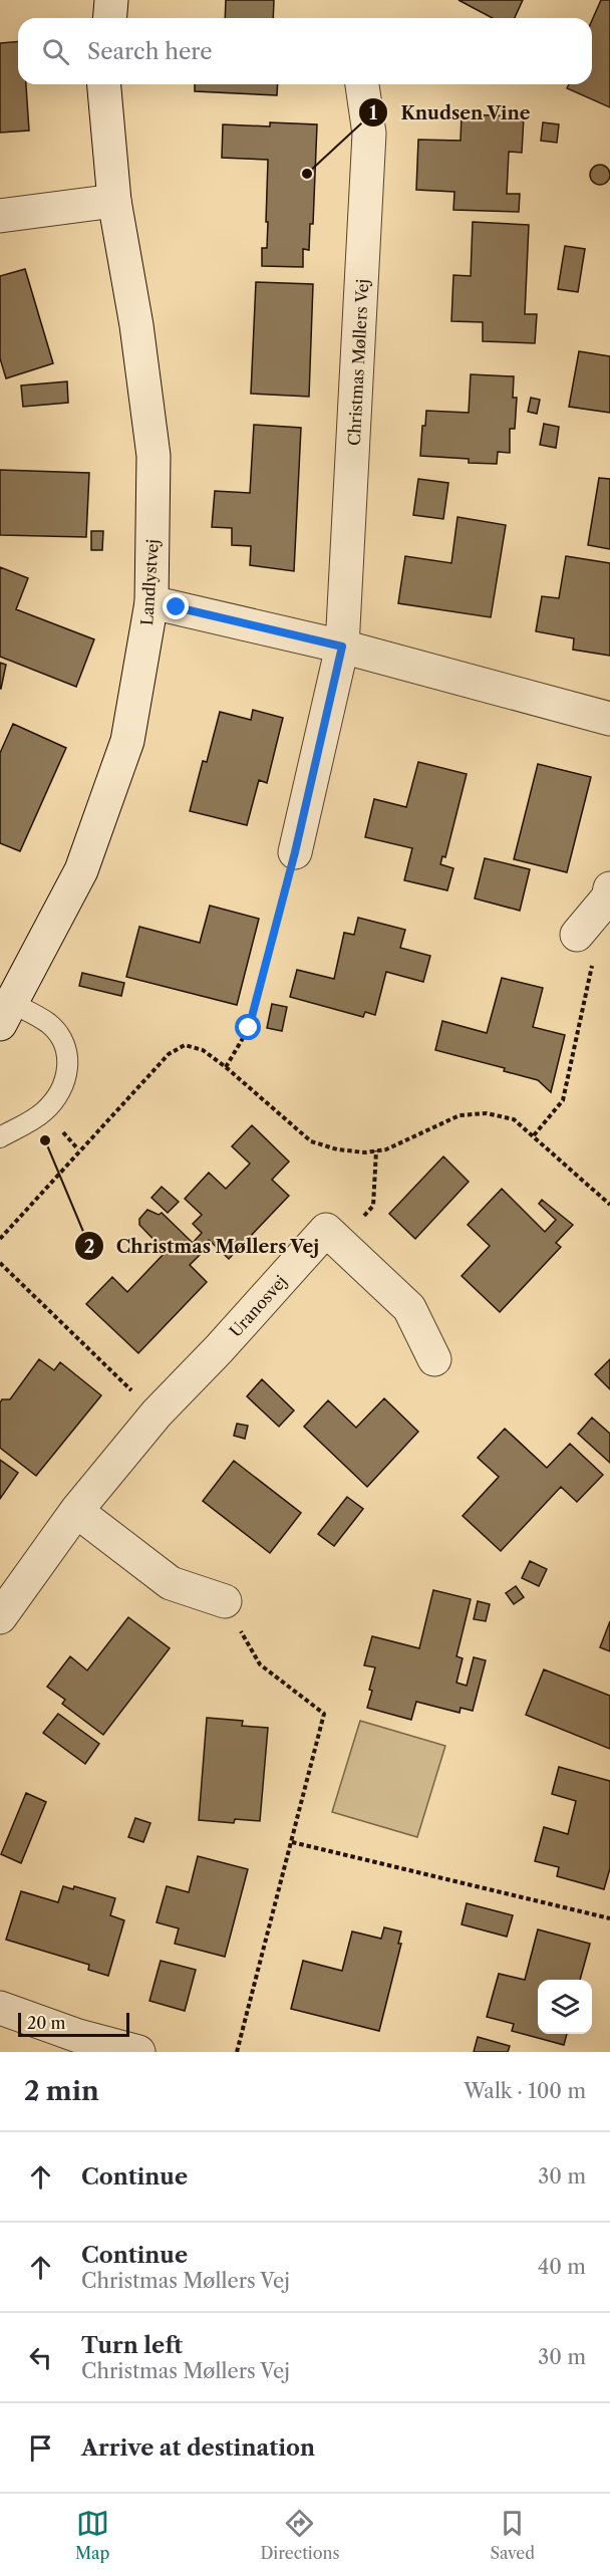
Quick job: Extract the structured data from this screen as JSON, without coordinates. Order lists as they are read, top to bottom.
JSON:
{
  "streets": {
    "street": ["Christmas Møllers Vej", "Landlystvej", "Uranosvej"]
  },
  "places": ["Knudsen Vine", "Christmas Møllers Vej"],
  "scale_bar": "20 m",
  "page": {
    "search": "Search here",
    "scale": "20 m",
    "heading": ["2 min", "Walk · 100 m"],
    "list": [
      ["Continue", "30 m"],
      ["Continue", "Christmas Møllers Vej", "40 m"],
      ["Turn left", "Christmas Møllers Vej", "30 m"],
      "Arrive at destination"
    ],
    "nav": ["Map", "Directions", "Saved"]
  }
}
